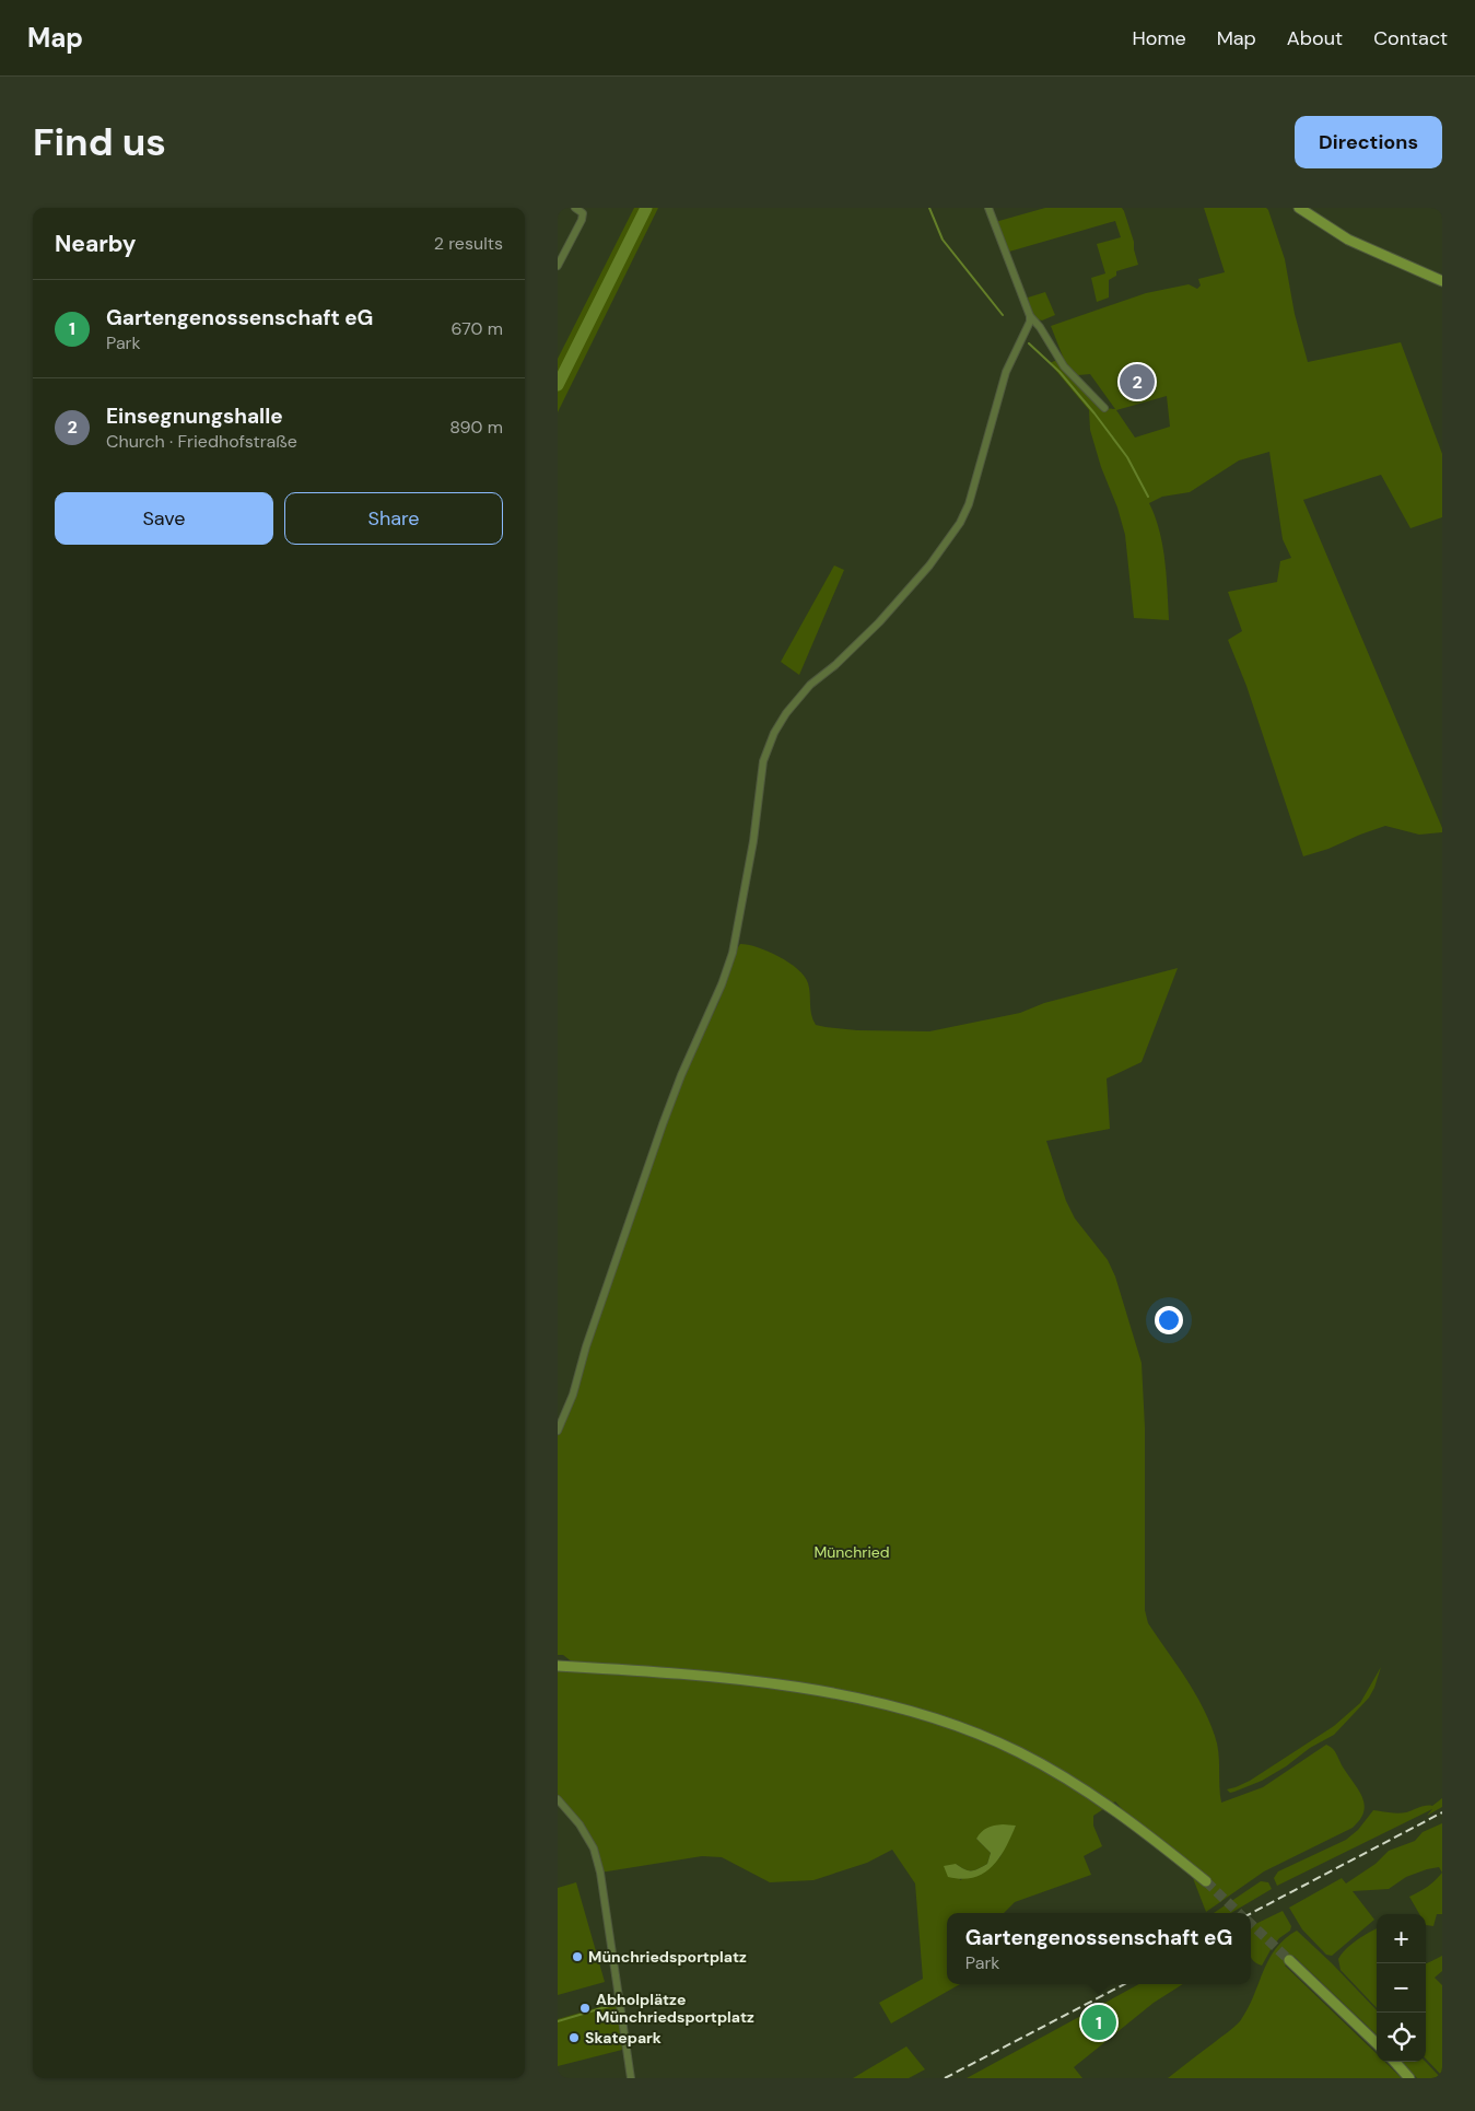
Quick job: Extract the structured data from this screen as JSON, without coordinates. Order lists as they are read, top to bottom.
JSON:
{
  "parks": ["Münchried"],
  "places": ["Münchriedsportplatz", "Abholplätze Münchriedsportplatz", "Skatepark"],
  "page": {
    "header": "Map",
    "nav": [
      "Home",
      "Map",
      "About",
      "Contact"
    ],
    "buttons": [
      "Directions",
      ["Save", "Share"]
    ],
    "title": "Find us",
    "heading": ["Nearby", "2 results"],
    "list": [
      {
        "mark": "1",
        "name": "Gartengenossenschaft eG",
        "note": "Park",
        "value": "670 m"
      },
      {
        "mark": "2",
        "name": "Einsegnungshalle",
        "note": "Church · Friedhofstraße",
        "value": "890 m"
      }
    ],
    "pins": ["2", "1"],
    "popup": ["Gartengenossenschaft eG", "Park"],
    "map_buttons": ["+", "−"]
  }
}
